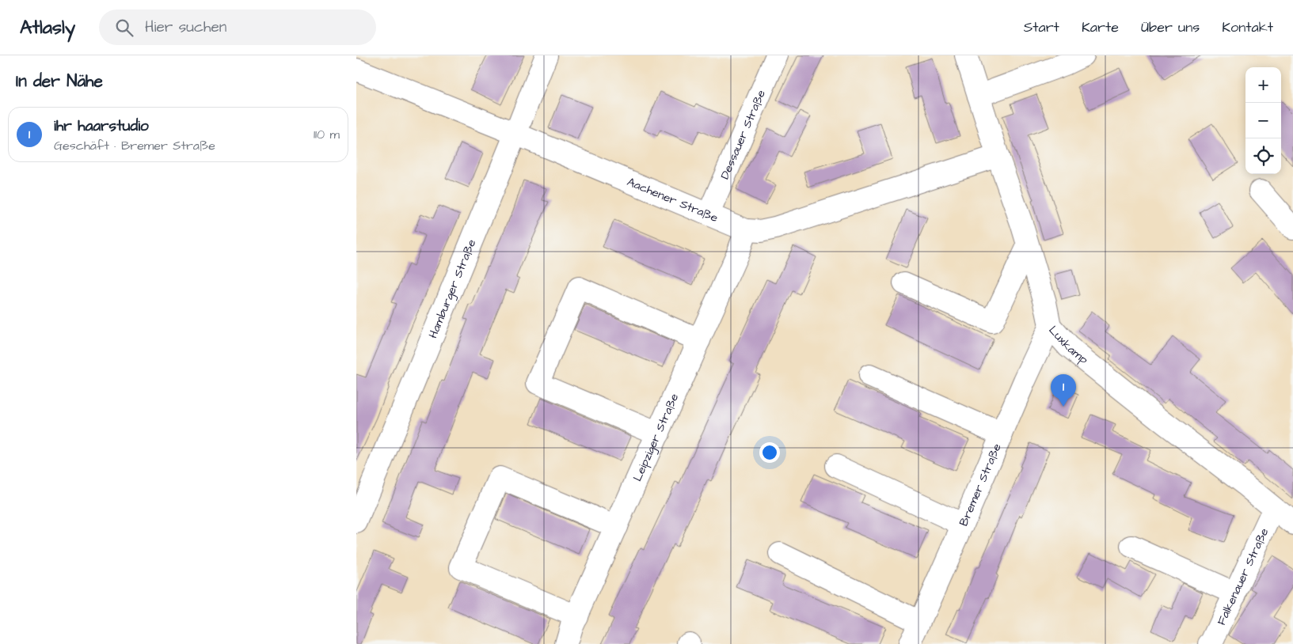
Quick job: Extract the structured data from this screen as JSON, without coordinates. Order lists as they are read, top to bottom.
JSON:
{
  "streets": {
    "street": [
      "Dessauer Straße",
      "Aachener Straße",
      "Hamburger Straße",
      "Luxkamp",
      "Leipziger Straße",
      "Bremer Straße",
      "Falkenauer Straße"
    ]
  },
  "crossings": [
    ["Dessauer Straße", "Aachener Straße"],
    ["Aachener Straße", "Hamburger Straße"],
    ["Aachener Straße", "Luxkamp"],
    ["Aachener Straße", "Leipziger Straße"],
    ["Luxkamp", "Bremer Straße"],
    ["Luxkamp", "Falkenauer Straße"]
  ],
  "page": {
    "header": "Atlasly",
    "search": "Hier suchen",
    "nav": [
      "Start",
      "Karte",
      "Über uns",
      "Kontakt"
    ],
    "heading": "In der Nähe",
    "map_buttons": ["+", "−"],
    "list": [
      {
        "mark": "1",
        "name": "ihr haarstudio",
        "note": "Geschäft · Bremer Straße",
        "value": "110 m"
      }
    ],
    "pins": "1"
  }
}
